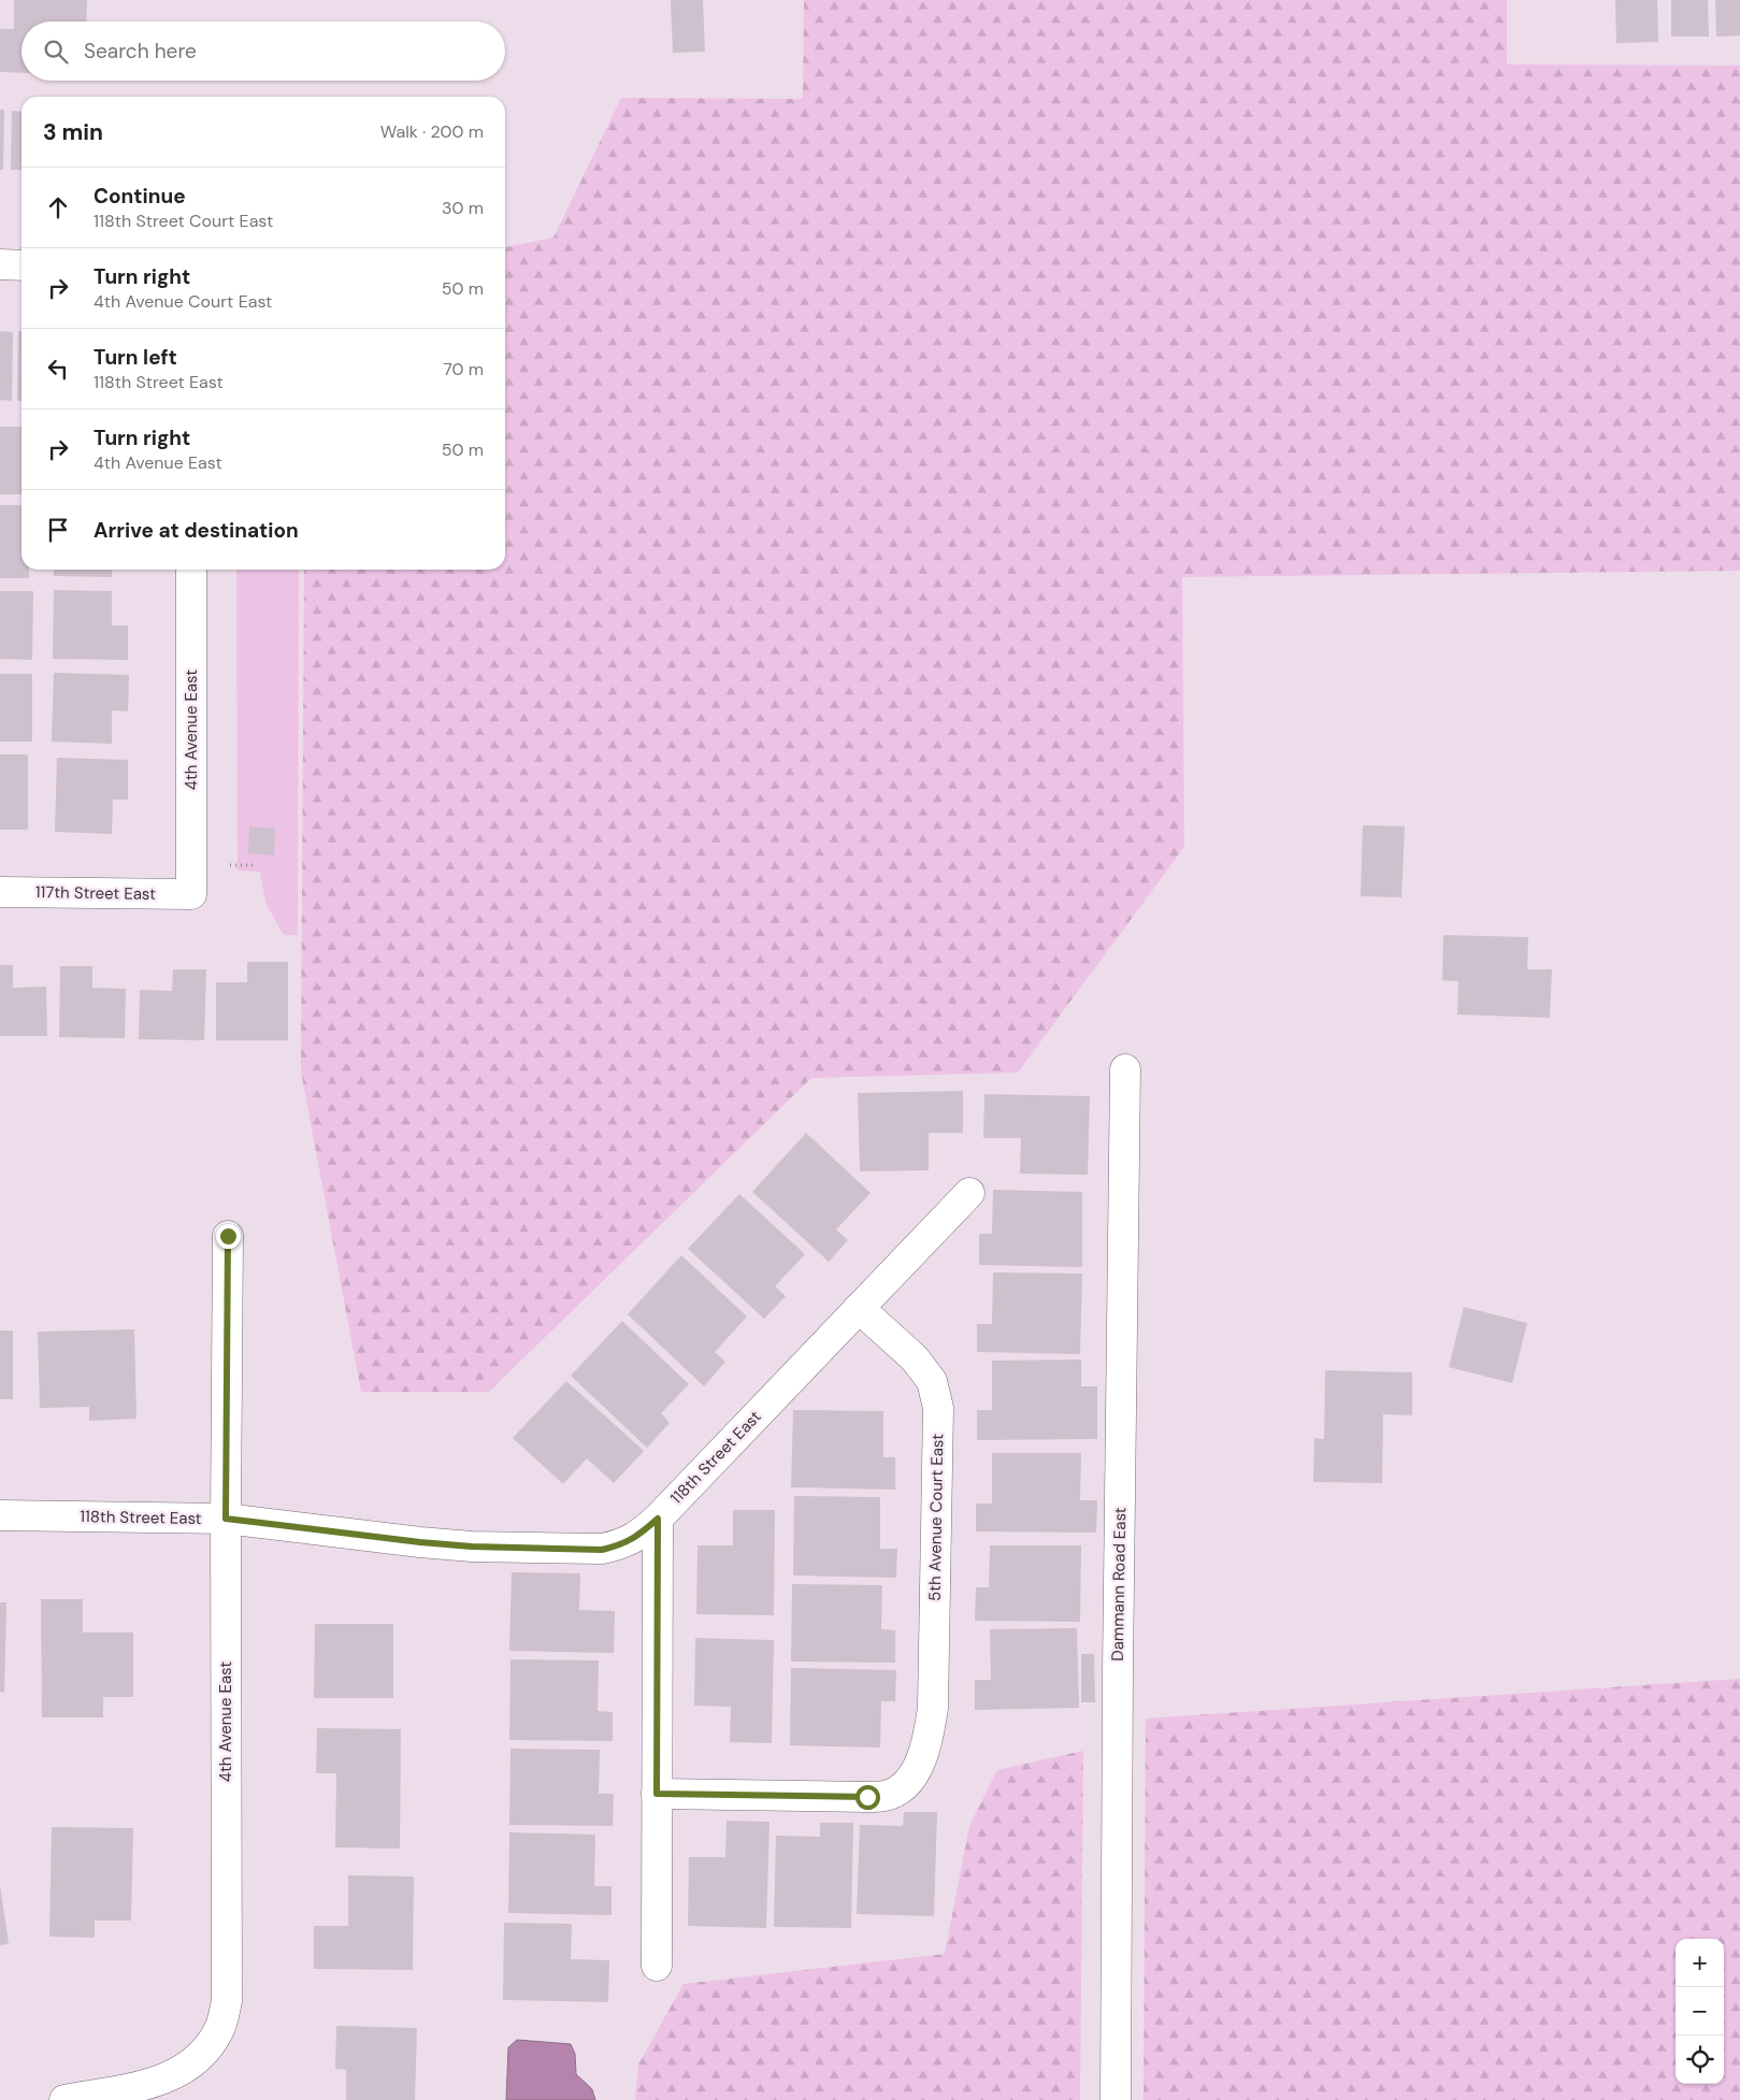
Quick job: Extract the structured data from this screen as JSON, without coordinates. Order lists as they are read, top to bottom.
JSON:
{
  "streets": {
    "street": [
      "4th Avenue East",
      "117th Street East",
      "118th Street East",
      "5th Avenue Court East",
      "Dammann Road East"
    ]
  },
  "crossings": [
    ["4th Avenue East", "117th Street East"],
    ["4th Avenue East", "118th Street East"],
    ["118th Street East", "5th Avenue Court East"]
  ],
  "page": {
    "search": "Search here",
    "heading": ["3 min", "Walk · 200 m"],
    "list": [
      ["Continue", "118th Street Court East", "30 m"],
      ["Turn right", "4th Avenue Court East", "50 m"],
      ["Turn left", "118th Street East", "70 m"],
      ["Turn right", "4th Avenue East", "50 m"],
      "Arrive at destination"
    ],
    "map_buttons": ["+", "−"]
  }
}
